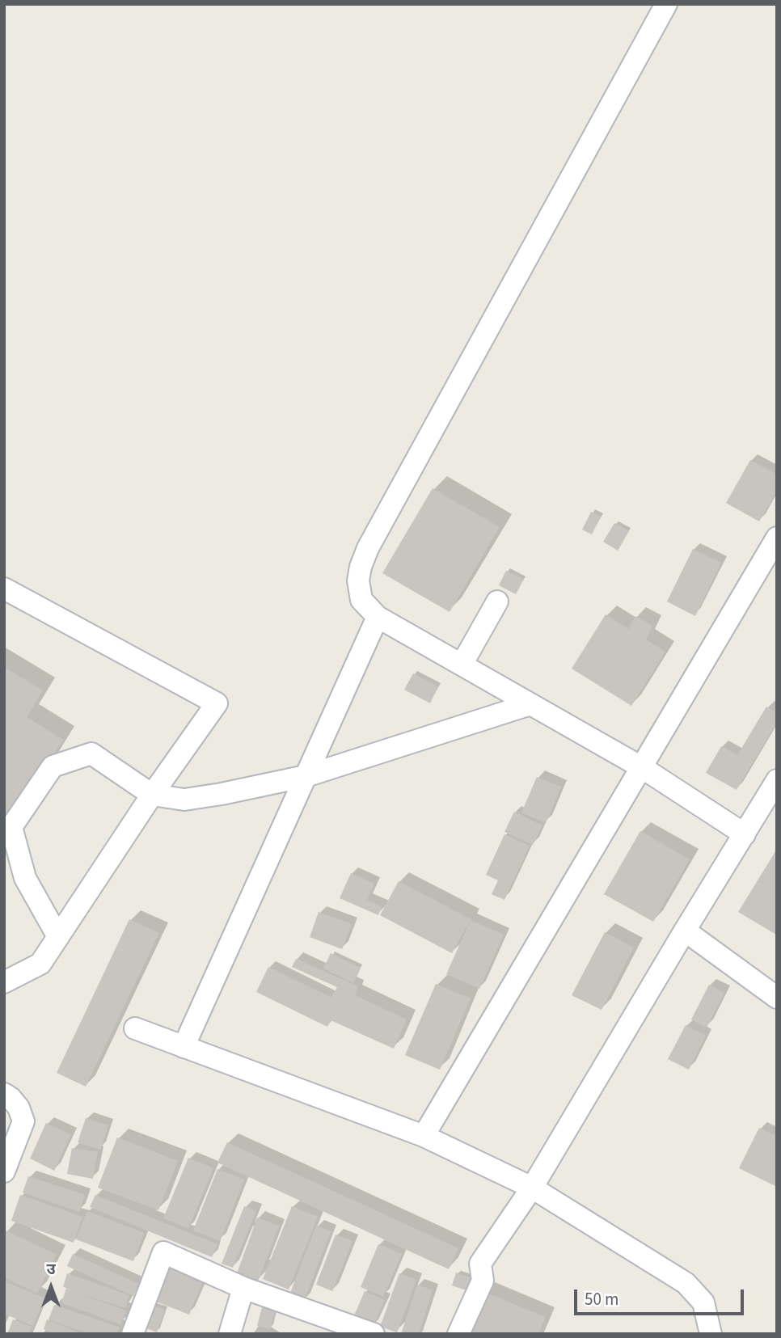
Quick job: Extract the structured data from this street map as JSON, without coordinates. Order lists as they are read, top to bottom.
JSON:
{
  "scale_bar": "50 m",
  "north": "top"
}
